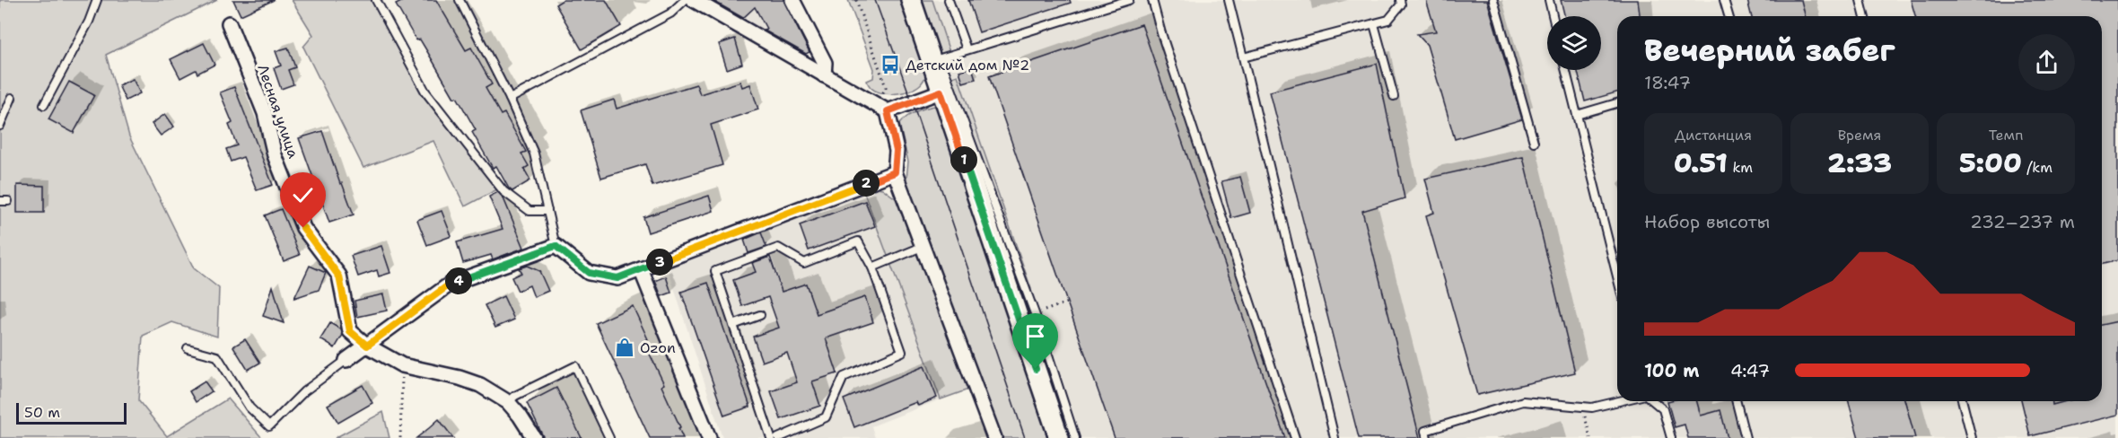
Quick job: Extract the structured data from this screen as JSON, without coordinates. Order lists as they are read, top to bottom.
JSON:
{
  "streets": {
    "street": ["Лесная улица"]
  },
  "places": {
    "bus stop": ["Детский дом №2"],
    "shop": ["Ozon"]
  },
  "scale_bar": "50 m",
  "page": {
    "heading": ["Вечерний забег", "18:47"],
    "stats": [
      ["Дистанция", "0.51 km"],
      ["Время", "2:33"],
      ["Темп", "5:00 /km"]
    ],
    "pins": [
      "1",
      "2",
      "3",
      "4"
    ],
    "chart": ["Набор высоты", "232–237 m"],
    "list": [
      {
        "name": "100 m",
        "note": "4:47"
      }
    ],
    "scale": "50 m"
  }
}
